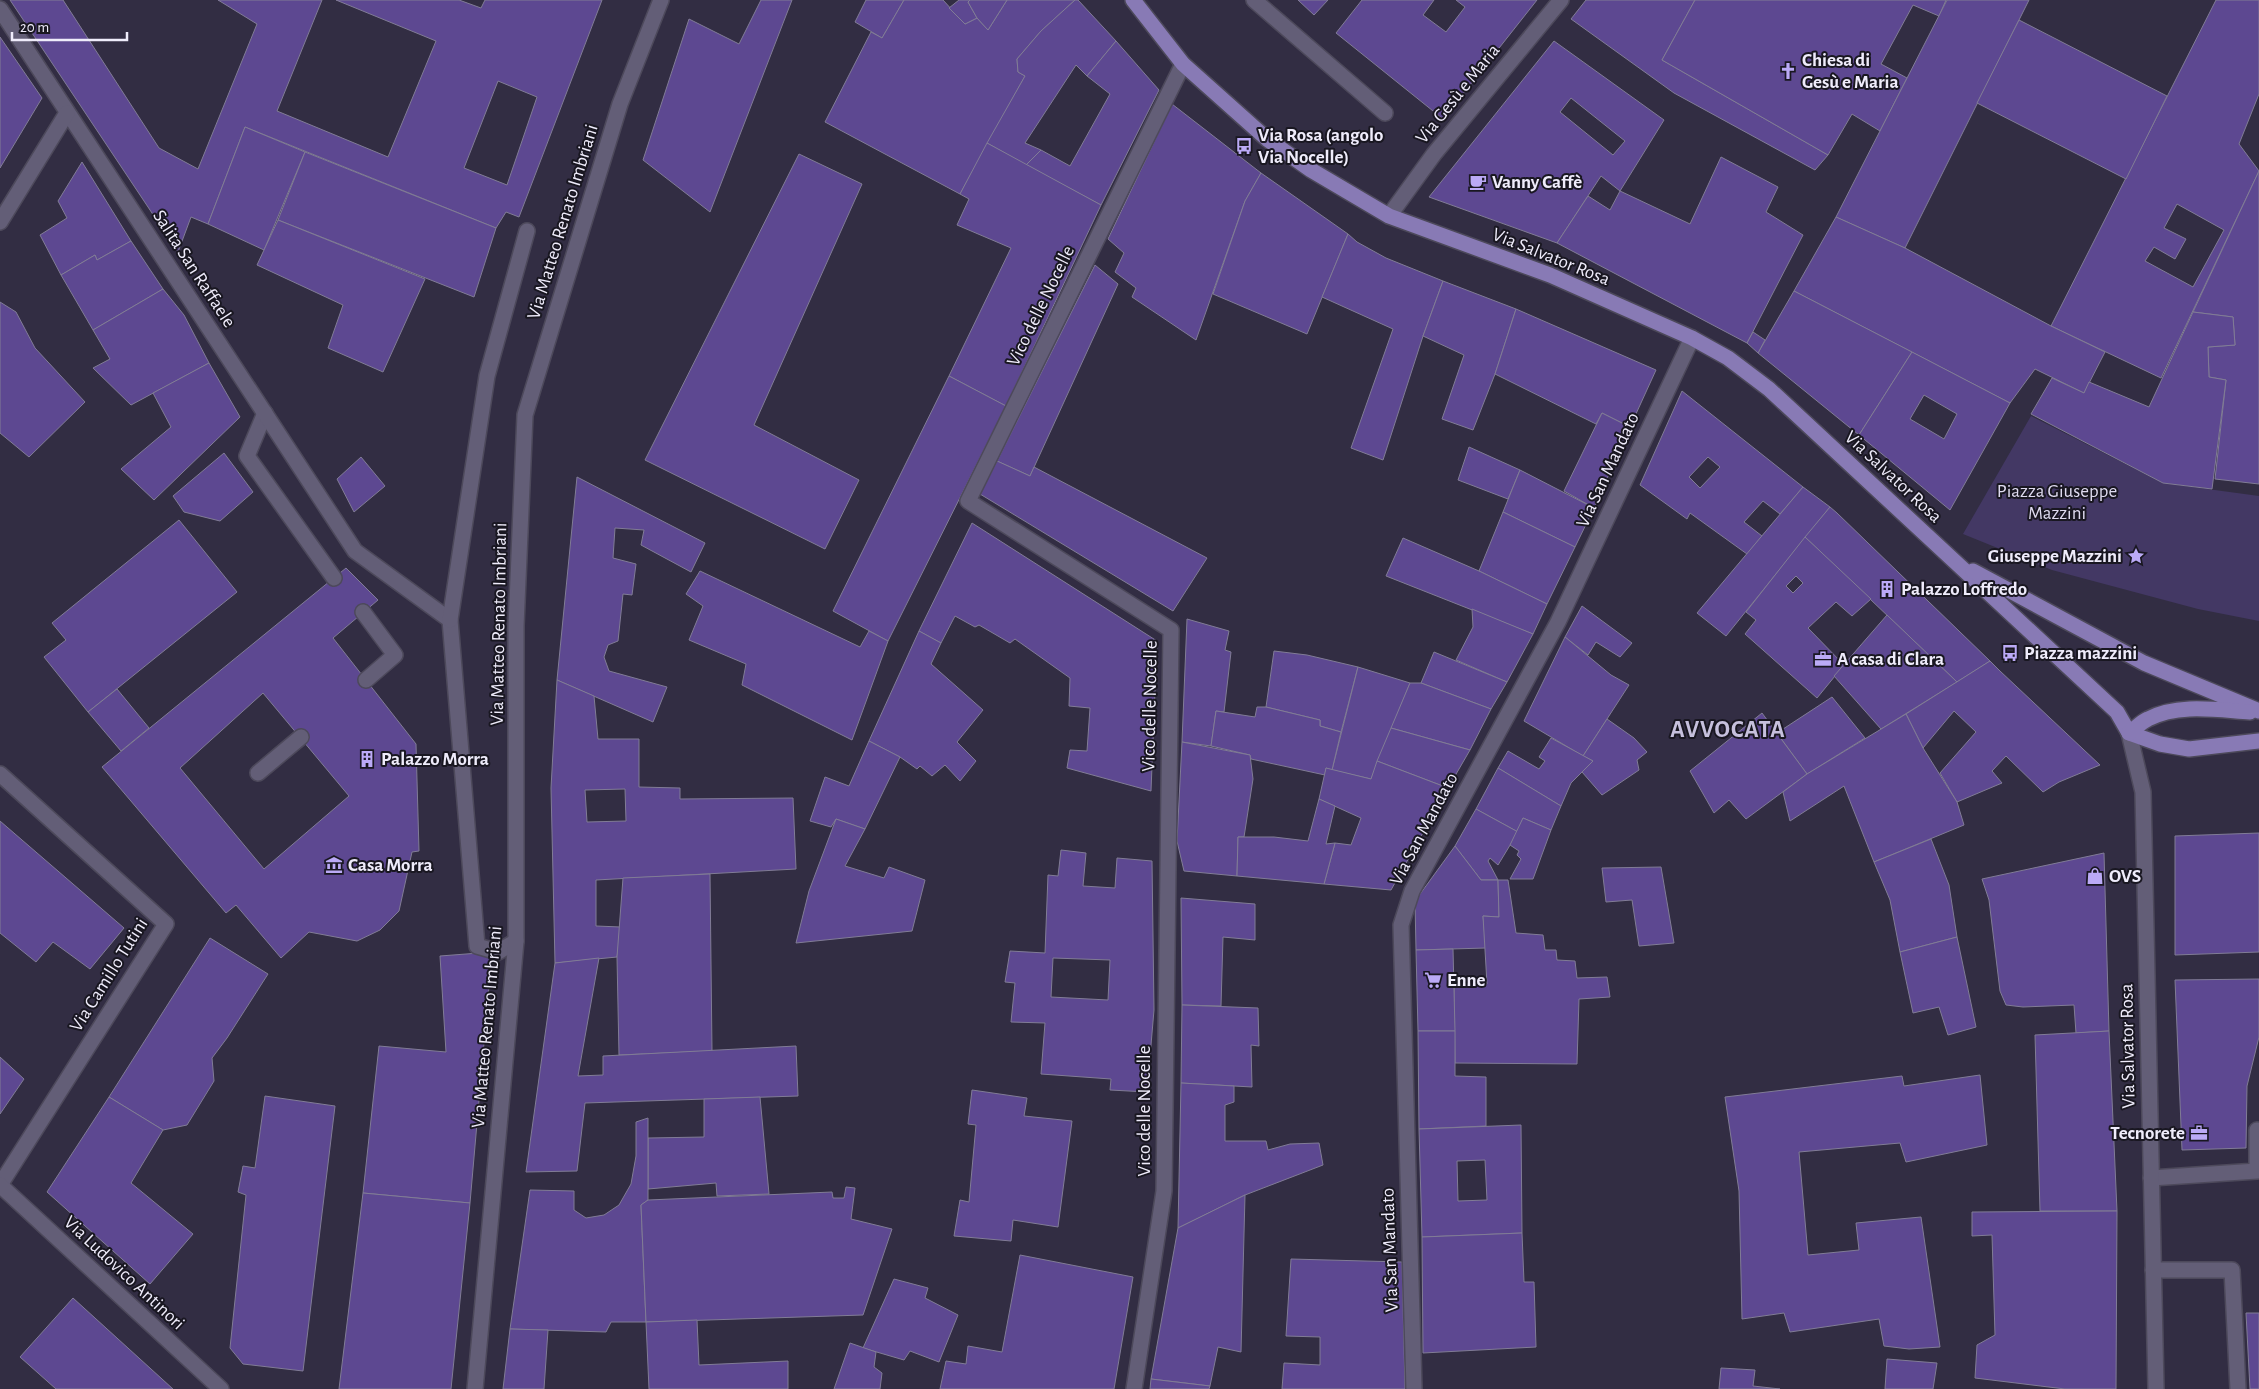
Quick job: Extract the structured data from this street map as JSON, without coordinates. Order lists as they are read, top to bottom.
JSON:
{
  "streets": {
    "main road": ["Via Salvator Rosa"],
    "street": [
      "Via Gesù e Maria",
      "Via Matteo Renato Imbriani",
      "Salita San Raffaele",
      "Vico delle Nocelle",
      "Via San Mandato",
      "Via Camillo Tutini",
      "Via Ludovico Antinori"
    ]
  },
  "crossings": [
    ["Via Gesù e Maria", "Via Salvator Rosa"],
    ["Via Salvator Rosa", "Vico delle Nocelle"],
    ["Via Salvator Rosa", "Via San Mandato"],
    ["Via Camillo Tutini", "Via Ludovico Antinori"]
  ],
  "districts": ["AVVOCATA"],
  "parks": ["Piazza Giuseppe Mazzini"],
  "places": {
    "church": ["Chiesa di Gesù e Maria"],
    "bus stop": ["Via Rosa (angolo Via Nocelle)", "Piazza mazzini"],
    "cafe": ["Vanny Caffè"],
    "place": ["Giuseppe Mazzini"],
    "building": ["Palazzo Loffredo", "Palazzo Morra"],
    "office": ["A casa di Clara", "Tecnorete"],
    "museum": ["Casa Morra"],
    "shop": ["OVS"],
    "supermarket": ["Enne"]
  },
  "scale_bar": "20 m"
}
